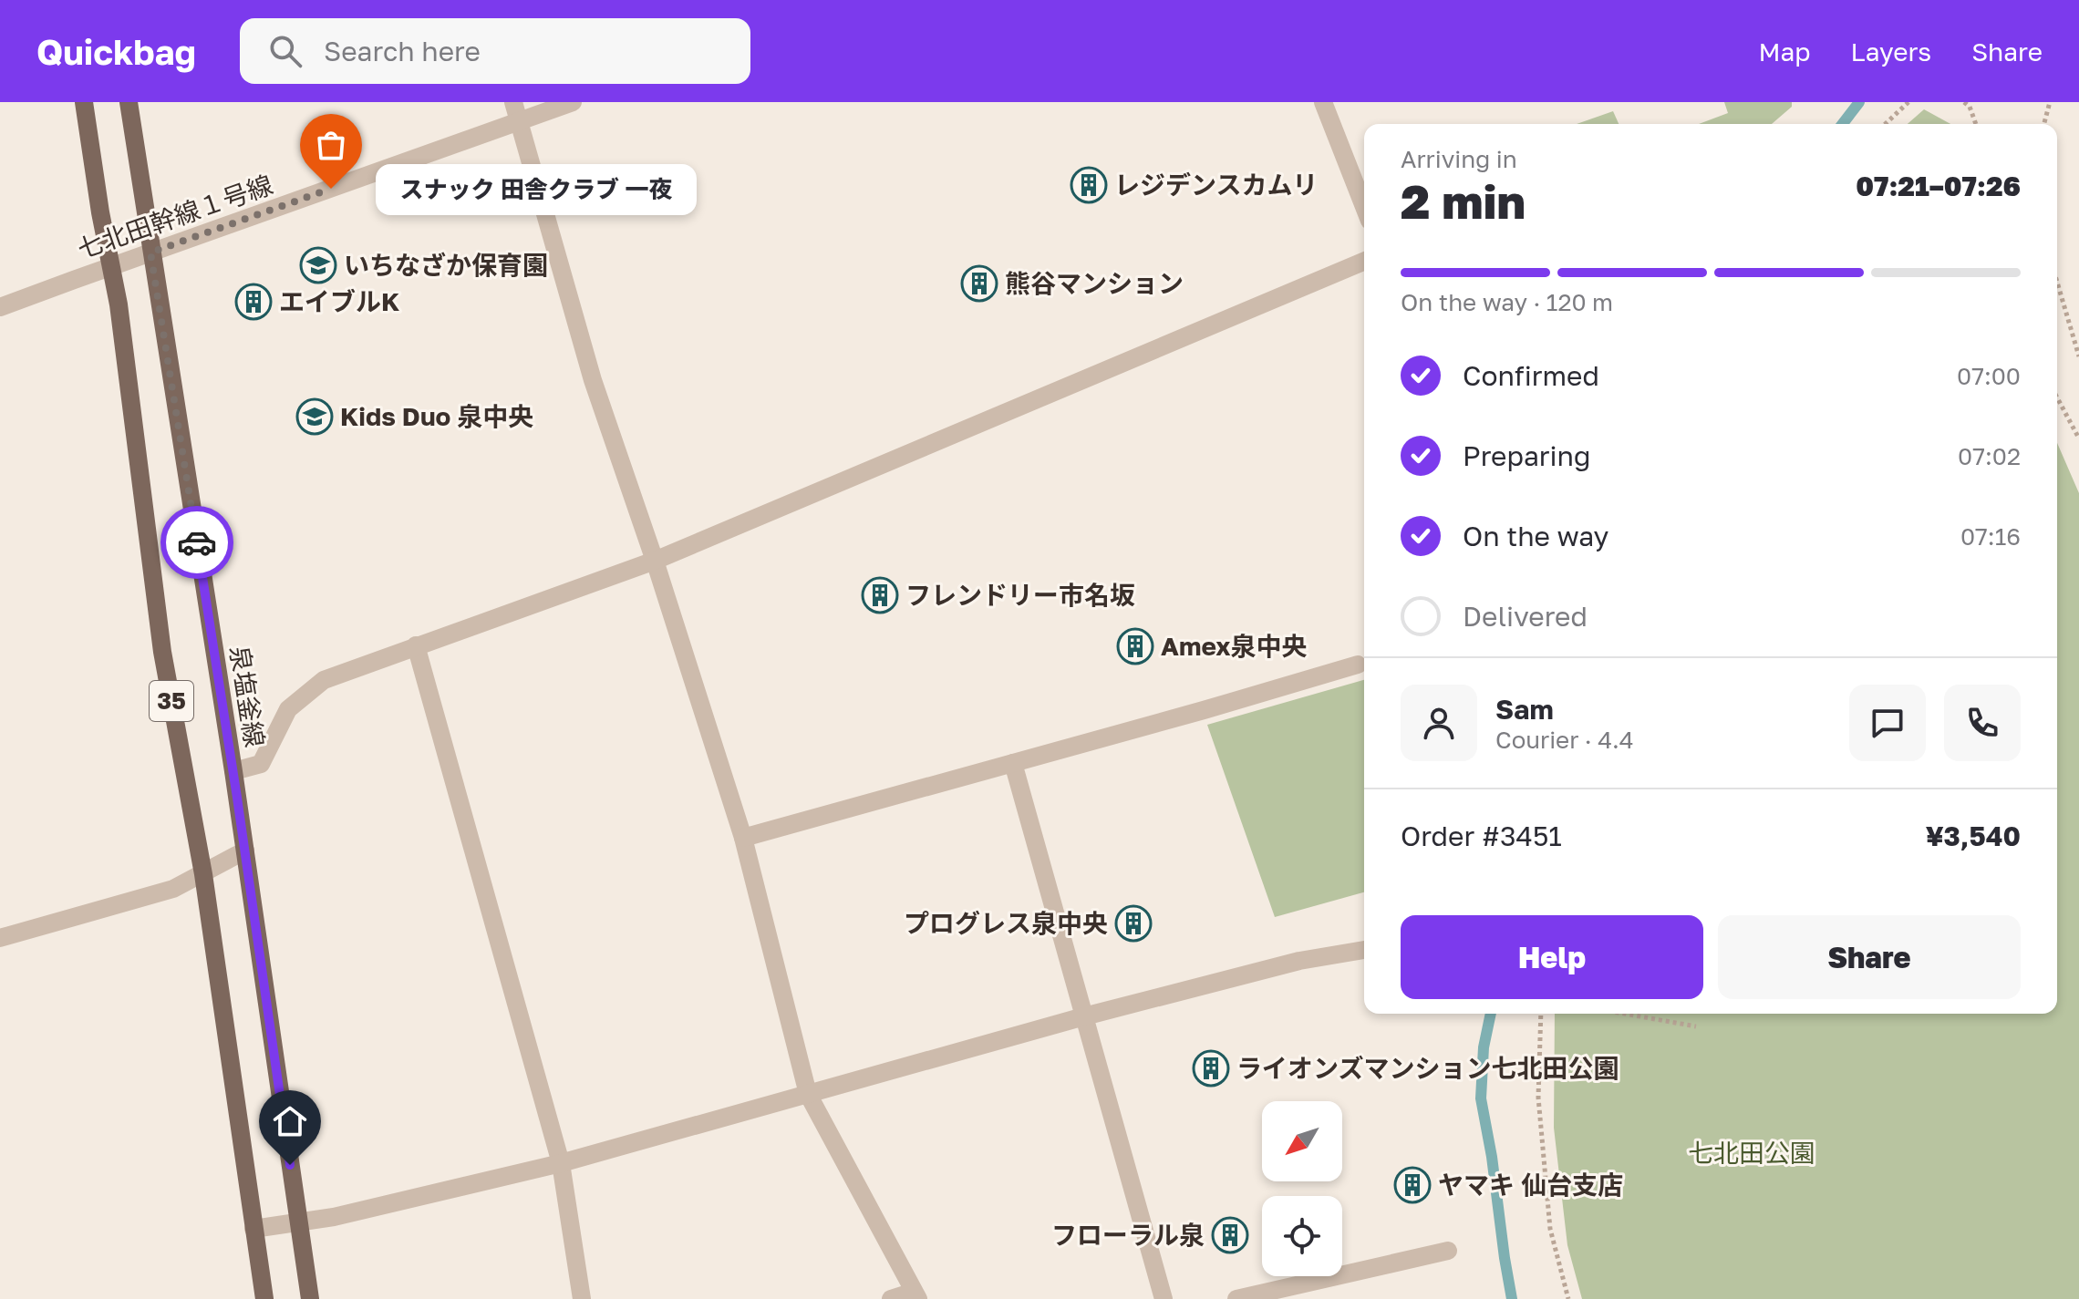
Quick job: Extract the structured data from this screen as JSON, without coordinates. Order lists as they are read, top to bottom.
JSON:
{
  "streets": {
    "main road": ["泉塩釜線", "35"],
    "street": ["七北田幹線１号線"]
  },
  "crossings": [
    ["七北田幹線１号線", "泉塩釜線"],
    ["七北田幹線１号線", "35"]
  ],
  "parks": ["七北田公園"],
  "places": {
    "building": [
      "レジデンスカムリ",
      "熊谷マンション",
      "エイブルK",
      "フレンドリー市名坂",
      "Amex泉中央",
      "プログレス泉中央",
      "ライオンズマンション七北田公園",
      "ヤマキ 仙台支店",
      "フローラル泉"
    ],
    "other": ["スナック 田舎クラブ 一夜"],
    "school or university": ["いちなざか保育園", "Kids Duo 泉中央"]
  },
  "north": "bottom left",
  "page": {
    "header": "Quickbag",
    "search": "Search here",
    "nav": ["Map", "Layers", "Share"],
    "heading": ["2 min", "Arriving in", "07:21–07:26"],
    "panel": [
      "Sam",
      "Courier · 4.4",
      "Order #3451",
      "¥3,540"
    ],
    "bubble": "スナック 田舎クラブ 一夜",
    "bar": "On the way · 120 m",
    "list": [
      ["Confirmed", "07:00"],
      ["Preparing", "07:02"],
      ["On the way", "07:16"],
      "Delivered"
    ],
    "buttons": ["Help", "Share"]
  }
}
